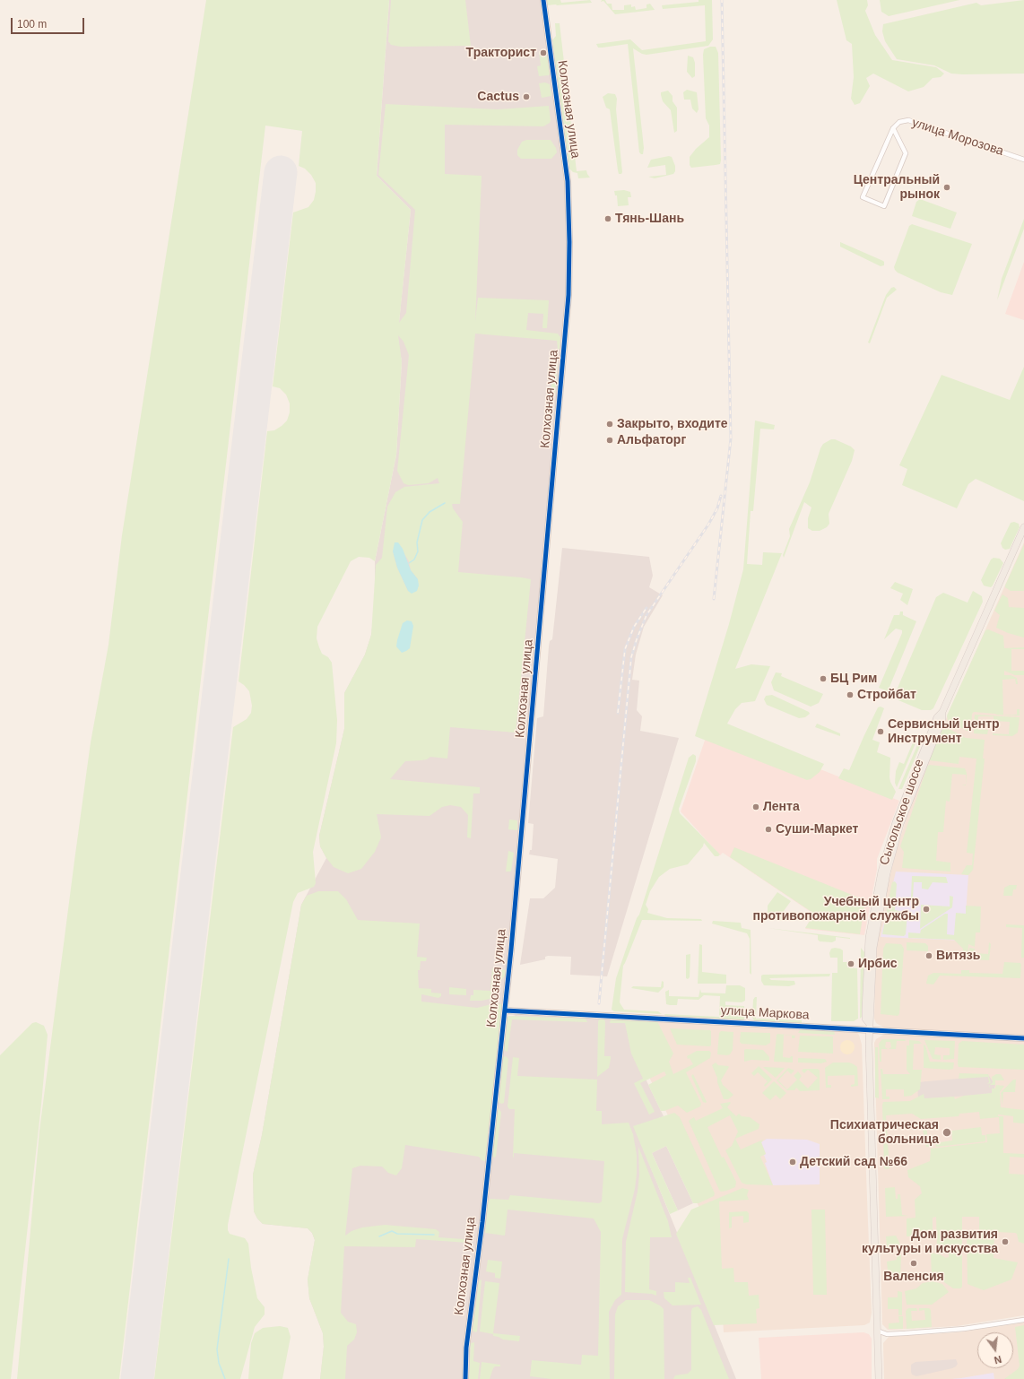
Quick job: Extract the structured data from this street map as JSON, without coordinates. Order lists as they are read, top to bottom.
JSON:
{
  "streets": {
    "main road": ["Сысольское шоссе"],
    "street": ["Колхозная улица", "улица Морозова", "улица Маркова"]
  },
  "crossings": [
    ["Колхозная улица", "улица Маркова"],
    ["Сысольское шоссе", "улица Маркова"]
  ],
  "places": [
    "Тракторист",
    "Cactus",
    "Центральный рынок",
    "Тянь-Шань",
    "Закрыто, входите",
    "Альфаторг",
    "БЦ Рим",
    "Стройбат",
    "Сервисный центр Инструмент",
    "Лента",
    "Суши-Маркет",
    "Учебный центр противопожарной службы",
    "Витязь",
    "Ирбис",
    "Психиатрическая больница",
    "Детский сад №66",
    "Дом развития культуры и искусства",
    "Валенсия"
  ],
  "scale_bar": "100 m",
  "north": "bottom"
}
